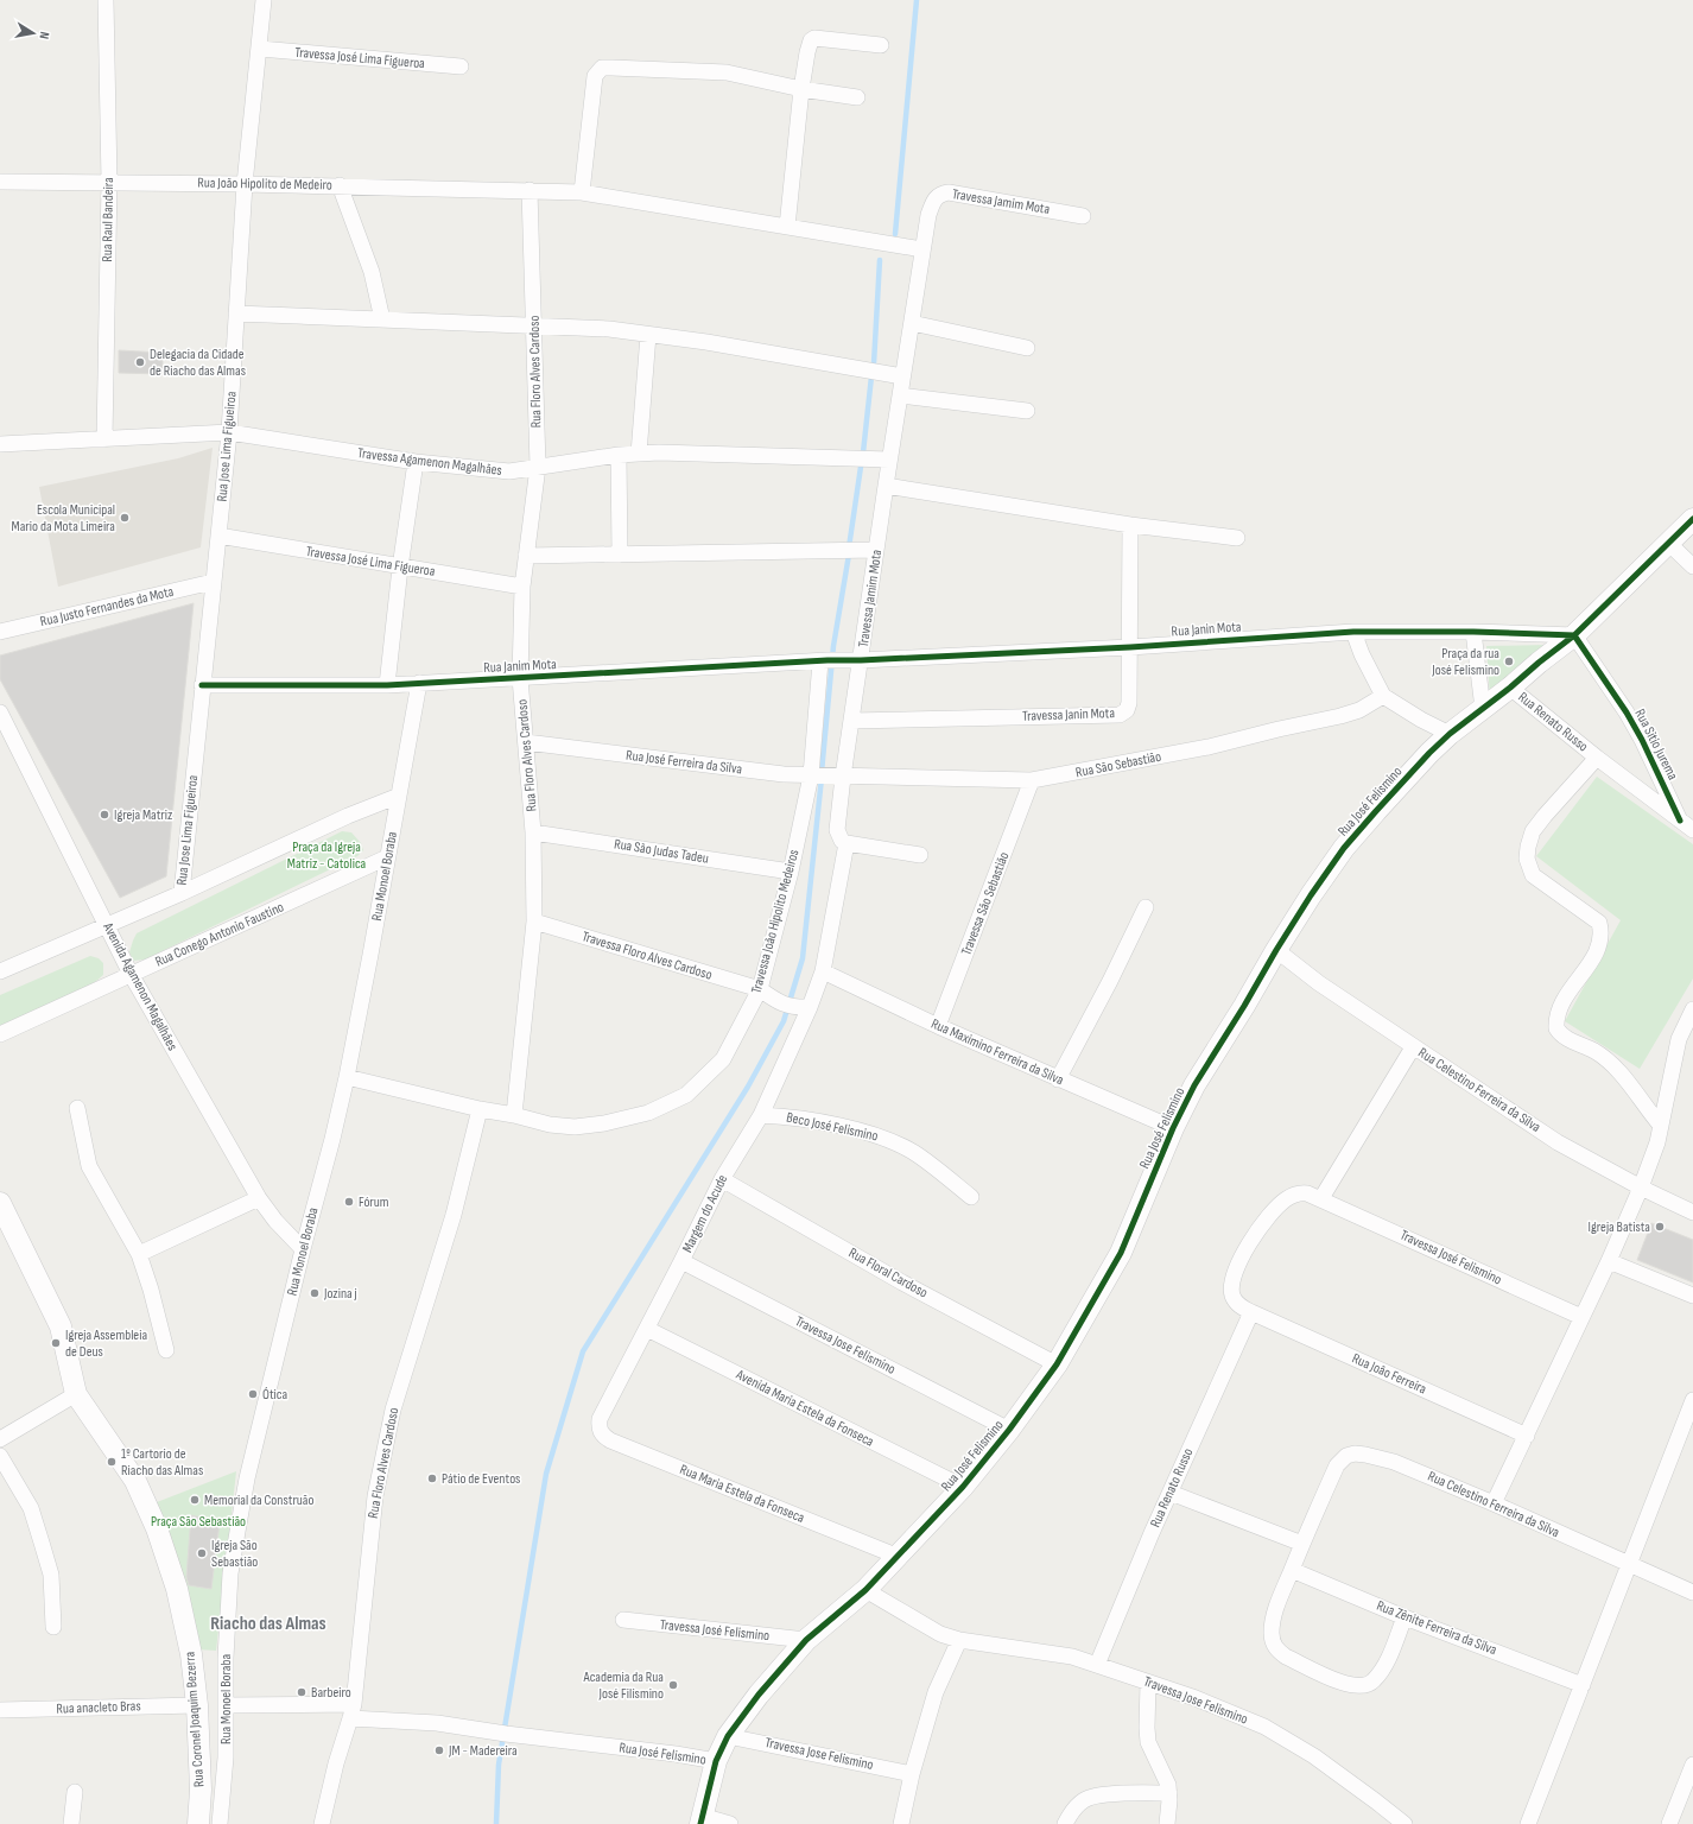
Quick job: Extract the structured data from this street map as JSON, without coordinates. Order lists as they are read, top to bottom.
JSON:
{
  "streets": {
    "street": [
      "Travessa José Lima Figueroa",
      "Rua João Hipolito de Medeiro",
      "Travessa Jamim Mota",
      "Rua Raul Bandeira",
      "Rua Floro Alves Cardoso",
      "Rua Jose Lima Figueiroa",
      "Travessa Agamenon Magalhães",
      "Rua Justo Fernandes da Mota",
      "Rua Janin Mota",
      "Rua Janim Mota",
      "Travessa Janin Mota",
      "Rua Renato Russo",
      "Rua Sitio Jurema",
      "Rua José Ferreira da Silva",
      "Rua São Sebastião",
      "Rua José Felismino",
      "Rua São Judas Tadeu",
      "Rua Monoel Boraba",
      "Travessa São Sebastião",
      "Travessa João Hipolito Medeiros",
      "Rua Conego Antonio Faustino",
      "Travessa Floro Alves Cardoso",
      "Avenida Agamenon Magalhães",
      "Rua Maximino Ferreira da Silva",
      "Rua Celestino Ferreira da Silva",
      "Beco José Felismino",
      "Margem do Acude",
      "Travessa José Felismino",
      "Rua Floral Cardoso",
      "Travessa Jose Felismino",
      "Rua João Ferreira",
      "Avenida Maria Estela da Fonseca",
      "Rua Maria Estela da Fonseca",
      "Rua Zênite Ferreira da Silva",
      "Rua anacleto Bras",
      "Rua Coronel Joaquim Bezerra"
    ]
  },
  "crossings": [
    ["Travessa José Lima Figueroa", "Rua Floro Alves Cardoso"],
    ["Travessa José Lima Figueroa", "Rua Jose Lima Figueiroa"],
    ["Rua João Hipolito de Medeiro", "Travessa Jamim Mota"],
    ["Rua João Hipolito de Medeiro", "Rua Raul Bandeira"],
    ["Rua João Hipolito de Medeiro", "Rua Floro Alves Cardoso"],
    ["Rua João Hipolito de Medeiro", "Rua Jose Lima Figueiroa"],
    ["Travessa Jamim Mota", "Travessa Agamenon Magalhães"],
    ["Travessa Jamim Mota", "Rua Janin Mota"],
    ["Travessa Jamim Mota", "Travessa Janin Mota"],
    ["Travessa Jamim Mota", "Rua José Ferreira da Silva"],
    ["Travessa Jamim Mota", "Rua São Sebastião"],
    ["Rua Raul Bandeira", "Travessa Agamenon Magalhães"],
    ["Rua Floro Alves Cardoso", "Travessa Agamenon Magalhães"],
    ["Rua Floro Alves Cardoso", "Rua Janim Mota"],
    ["Rua Floro Alves Cardoso", "Rua José Ferreira da Silva"],
    ["Rua Floro Alves Cardoso", "Rua José Felismino"],
    ["Rua Floro Alves Cardoso", "Rua São Judas Tadeu"],
    ["Rua Floro Alves Cardoso", "Travessa João Hipolito Medeiros"],
    ["Rua Floro Alves Cardoso", "Travessa Floro Alves Cardoso"],
    ["Rua Jose Lima Figueiroa", "Travessa Agamenon Magalhães"],
    ["Rua Jose Lima Figueiroa", "Rua Justo Fernandes da Mota"],
    ["Rua Jose Lima Figueiroa", "Rua Janim Mota"],
    ["Rua Janin Mota", "Rua Janim Mota"],
    ["Rua Janin Mota", "Travessa Janin Mota"],
    ["Rua Janin Mota", "Rua Sitio Jurema"],
    ["Rua Janin Mota", "Rua José Felismino"],
    ["Rua Janin Mota", "Travessa João Hipolito Medeiros"],
    ["Rua Janim Mota", "Rua Monoel Boraba"],
    ["Rua Janim Mota", "Travessa João Hipolito Medeiros"],
    ["Rua Renato Russo", "Rua Sitio Jurema"],
    ["Rua Renato Russo", "Rua José Felismino"],
    ["Rua Renato Russo", "Travessa José Felismino"],
    ["Rua Renato Russo", "Travessa Jose Felismino"],
    ["Rua Renato Russo", "Rua João Ferreira"],
    ["Rua Sitio Jurema", "Rua José Felismino"],
    ["Rua José Ferreira da Silva", "Rua São Sebastião"],
    ["Rua José Ferreira da Silva", "Travessa João Hipolito Medeiros"],
    ["Rua São Sebastião", "Travessa São Sebastião"],
    ["Rua José Felismino", "Rua Monoel Boraba"],
    ["Rua José Felismino", "Rua Maximino Ferreira da Silva"],
    ["Rua José Felismino", "Rua Celestino Ferreira da Silva"],
    ["Rua José Felismino", "Travessa José Felismino"],
    ["Rua José Felismino", "Rua Floral Cardoso"],
    ["Rua José Felismino", "Travessa Jose Felismino"],
    ["Rua José Felismino", "Avenida Maria Estela da Fonseca"],
    ["Rua José Felismino", "Rua Maria Estela da Fonseca"],
    ["Rua São Judas Tadeu", "Travessa João Hipolito Medeiros"],
    ["Rua Monoel Boraba", "Rua Conego Antonio Faustino"],
    ["Rua Monoel Boraba", "Avenida Agamenon Magalhães"],
    ["Travessa São Sebastião", "Rua Maximino Ferreira da Silva"],
    ["Travessa João Hipolito Medeiros", "Travessa Floro Alves Cardoso"],
    ["Rua Conego Antonio Faustino", "Avenida Agamenon Magalhães"],
    ["Travessa Floro Alves Cardoso", "Margem do Acude"],
    ["Rua Maximino Ferreira da Silva", "Margem do Acude"],
    ["Beco José Felismino", "Margem do Acude"],
    ["Margem do Acude", "Rua Floral Cardoso"],
    ["Margem do Acude", "Travessa Jose Felismino"],
    ["Margem do Acude", "Avenida Maria Estela da Fonseca"],
    ["Margem do Acude", "Rua Maria Estela da Fonseca"],
    ["Travessa José Felismino", "Rua João Ferreira"],
    ["Rua anacleto Bras", "Rua Coronel Joaquim Bezerra"]
  ],
  "districts": ["Riacho das Almas"],
  "parks": ["Praça da Igreja Matriz - Catolica", "Praça São Sebastião"],
  "places": [
    "Delegacia da Cidade de Riacho das Almas",
    "Escola Municipal Mario da Mota Limeira",
    "Praça da rua José Felismino",
    "Igreja Matriz",
    "Fórum",
    "Igreja Batista",
    "Jozina j",
    "Igreja Assembleia de Deus",
    "Ótica",
    "1º Cartorio de Riacho das Almas",
    "Pátio de Eventos",
    "Memorial da Construão",
    "Igreja São Sebastião",
    "Academia da Rua José Filismino",
    "Barbeiro",
    "JM - Madereira"
  ],
  "north": "right"
}
